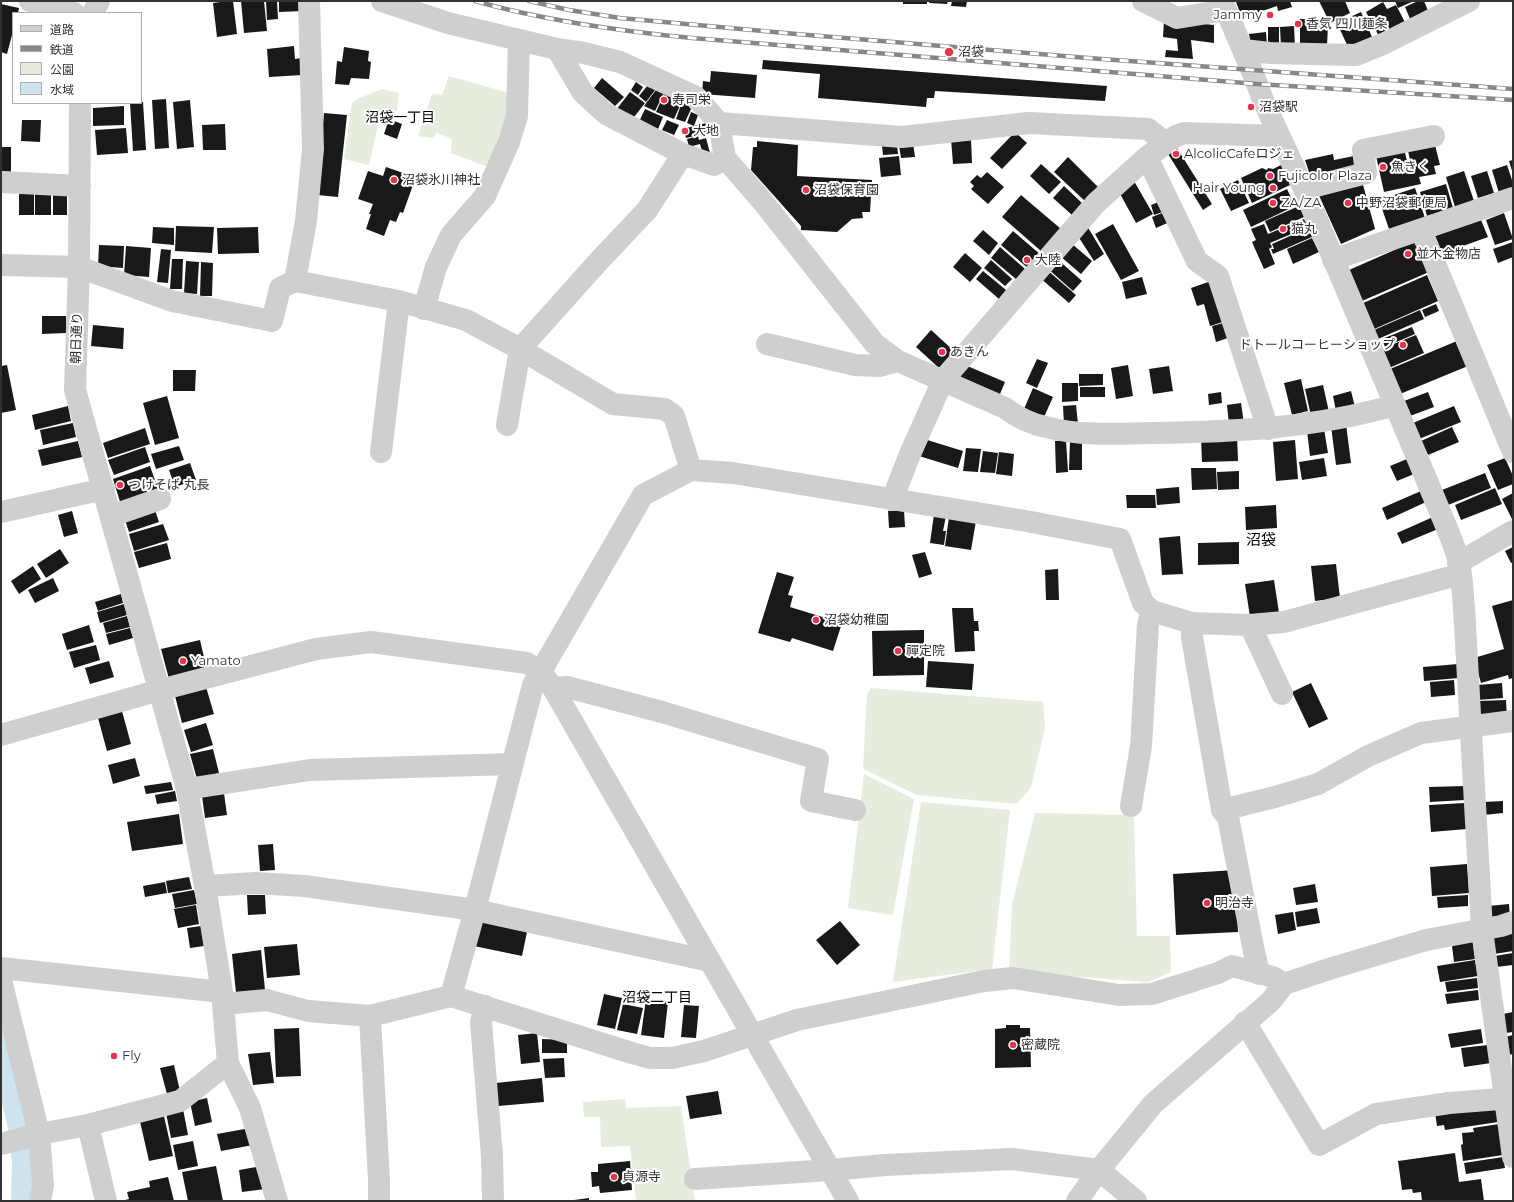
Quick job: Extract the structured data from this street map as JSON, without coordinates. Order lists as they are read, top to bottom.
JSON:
{
  "streets": {
    "street": ["朝日通り"]
  },
  "districts": ["沼袋一丁目", "沼袋", "沼袋二丁目"],
  "places": [
    "Jammy",
    "香気 四川麺条",
    "沼袋",
    "寿司栄",
    "沼袋駅",
    "大地",
    "AlcolicCafeロジェ",
    "魚きく",
    "Fujicolor Plaza",
    "沼袋氷川神社",
    "Hair Young",
    "沼袋保育園",
    "ZA/ZA",
    "中野沼袋郵便局",
    "猫丸",
    "並木金物店",
    "大陸",
    "ドトールコーヒーショップ",
    "あきん",
    "つけそば 丸長",
    "沼袋幼稚園",
    "禪定院",
    "Yamato",
    "明治寺",
    "密蔵院",
    "Fly",
    "貞源寺"
  ],
  "legend": [
    "道路",
    "鉄道",
    "公園",
    "水域"
  ]
}
